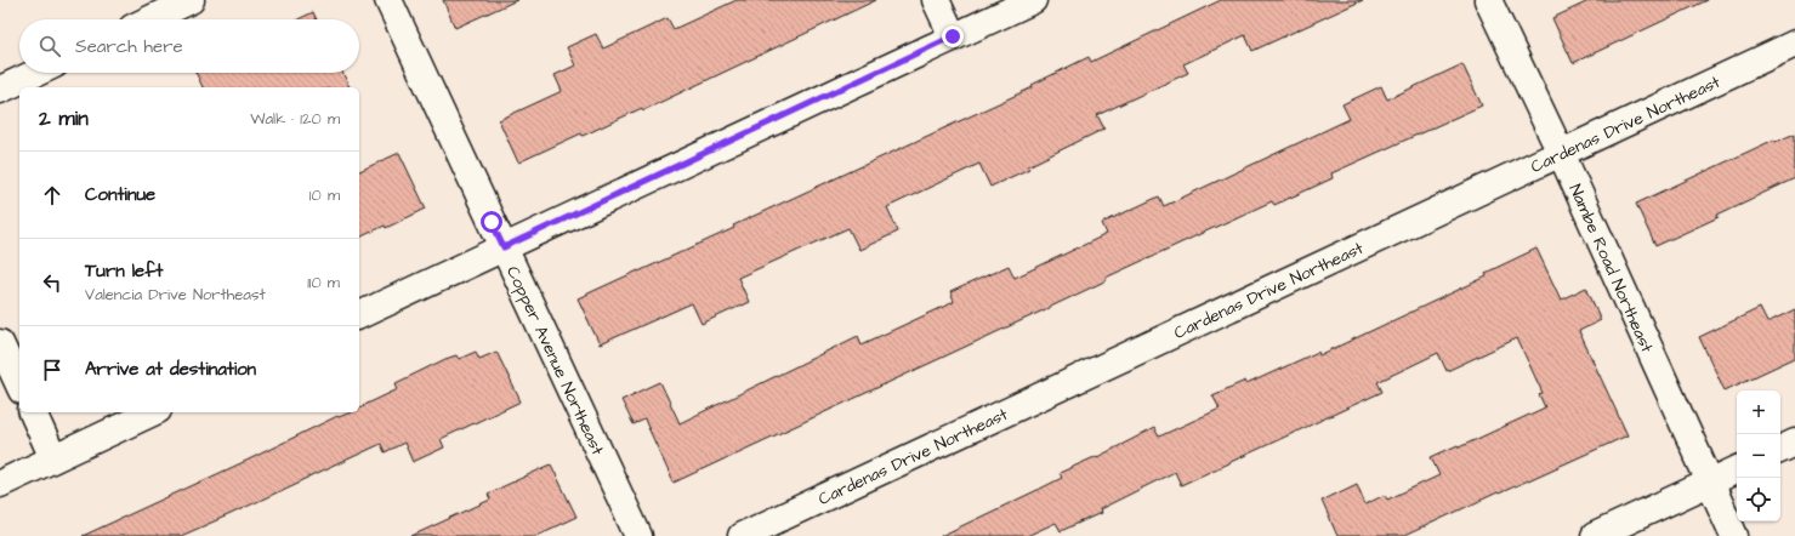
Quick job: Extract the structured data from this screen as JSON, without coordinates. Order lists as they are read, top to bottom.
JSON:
{
  "streets": {
    "street": ["Cardenas Drive Northeast", "Nambe Road Northeast", "Copper Avenue Northeast"]
  },
  "crossings": [
    ["Cardenas Drive Northeast", "Nambe Road Northeast"]
  ],
  "page": {
    "search": "Search here",
    "heading": ["2 min", "Walk · 120 m"],
    "list": [
      ["Continue", "10 m"],
      ["Turn left", "Valencia Drive Northeast", "110 m"],
      "Arrive at destination"
    ],
    "map_buttons": ["+", "−"]
  }
}
